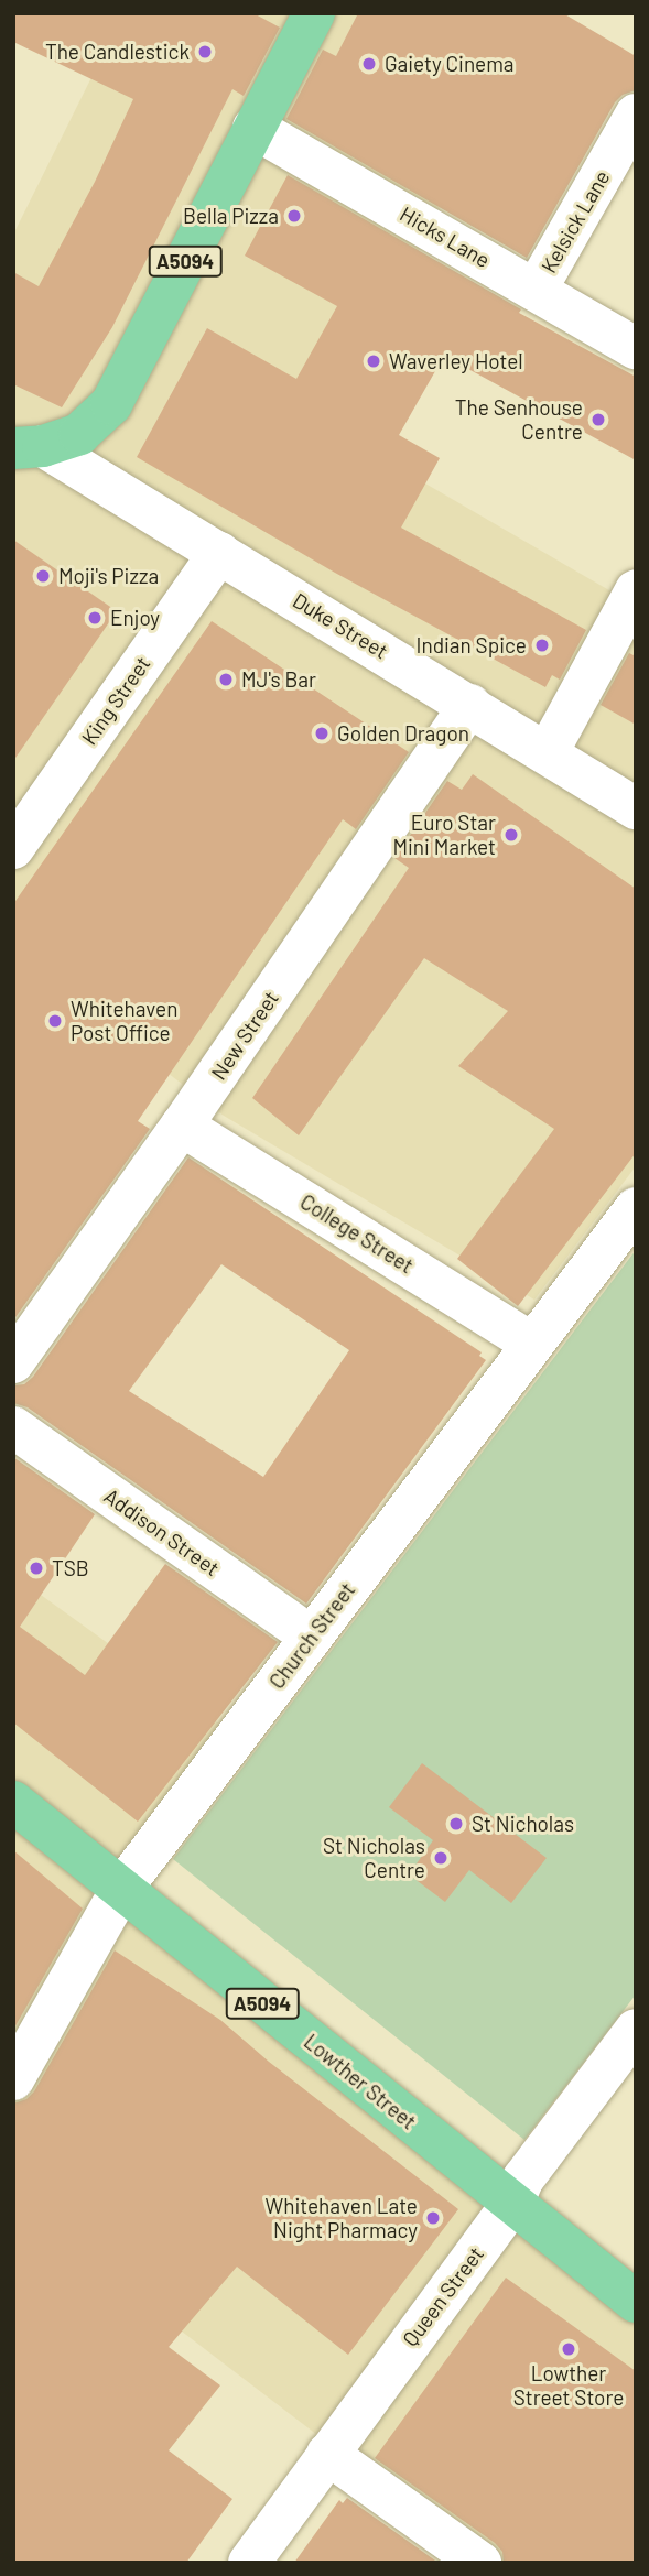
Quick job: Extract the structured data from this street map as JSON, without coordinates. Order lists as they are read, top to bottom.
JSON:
{
  "streets": {
    "main road": ["A5094", "Lowther Street"],
    "street": [
      "Kelsick Lane",
      "Hicks Lane",
      "Duke Street",
      "King Street",
      "New Street",
      "College Street",
      "Addison Street",
      "Church Street",
      "Queen Street"
    ]
  },
  "crossings": [
    ["Kelsick Lane", "Hicks Lane"],
    ["Hicks Lane", "A5094"],
    ["A5094", "Duke Street"],
    ["Duke Street", "King Street"],
    ["Duke Street", "New Street"],
    ["New Street", "College Street"],
    ["College Street", "Church Street"],
    ["Addison Street", "Church Street"],
    ["Church Street", "Lowther Street"],
    ["Lowther Street", "Queen Street"]
  ],
  "places": [
    "The Candlestick",
    "Gaiety Cinema",
    "Bella Pizza",
    "Waverley Hotel",
    "The Senhouse Centre",
    "Moji's Pizza",
    "Enjoy",
    "Indian Spice",
    "MJ's Bar",
    "Golden Dragon",
    "Euro Star Mini Market",
    "Whitehaven Post Office",
    "TSB",
    "St Nicholas",
    "St Nicholas Centre",
    "Whitehaven Late Night Pharmacy",
    "Lowther Street Store"
  ]
}
